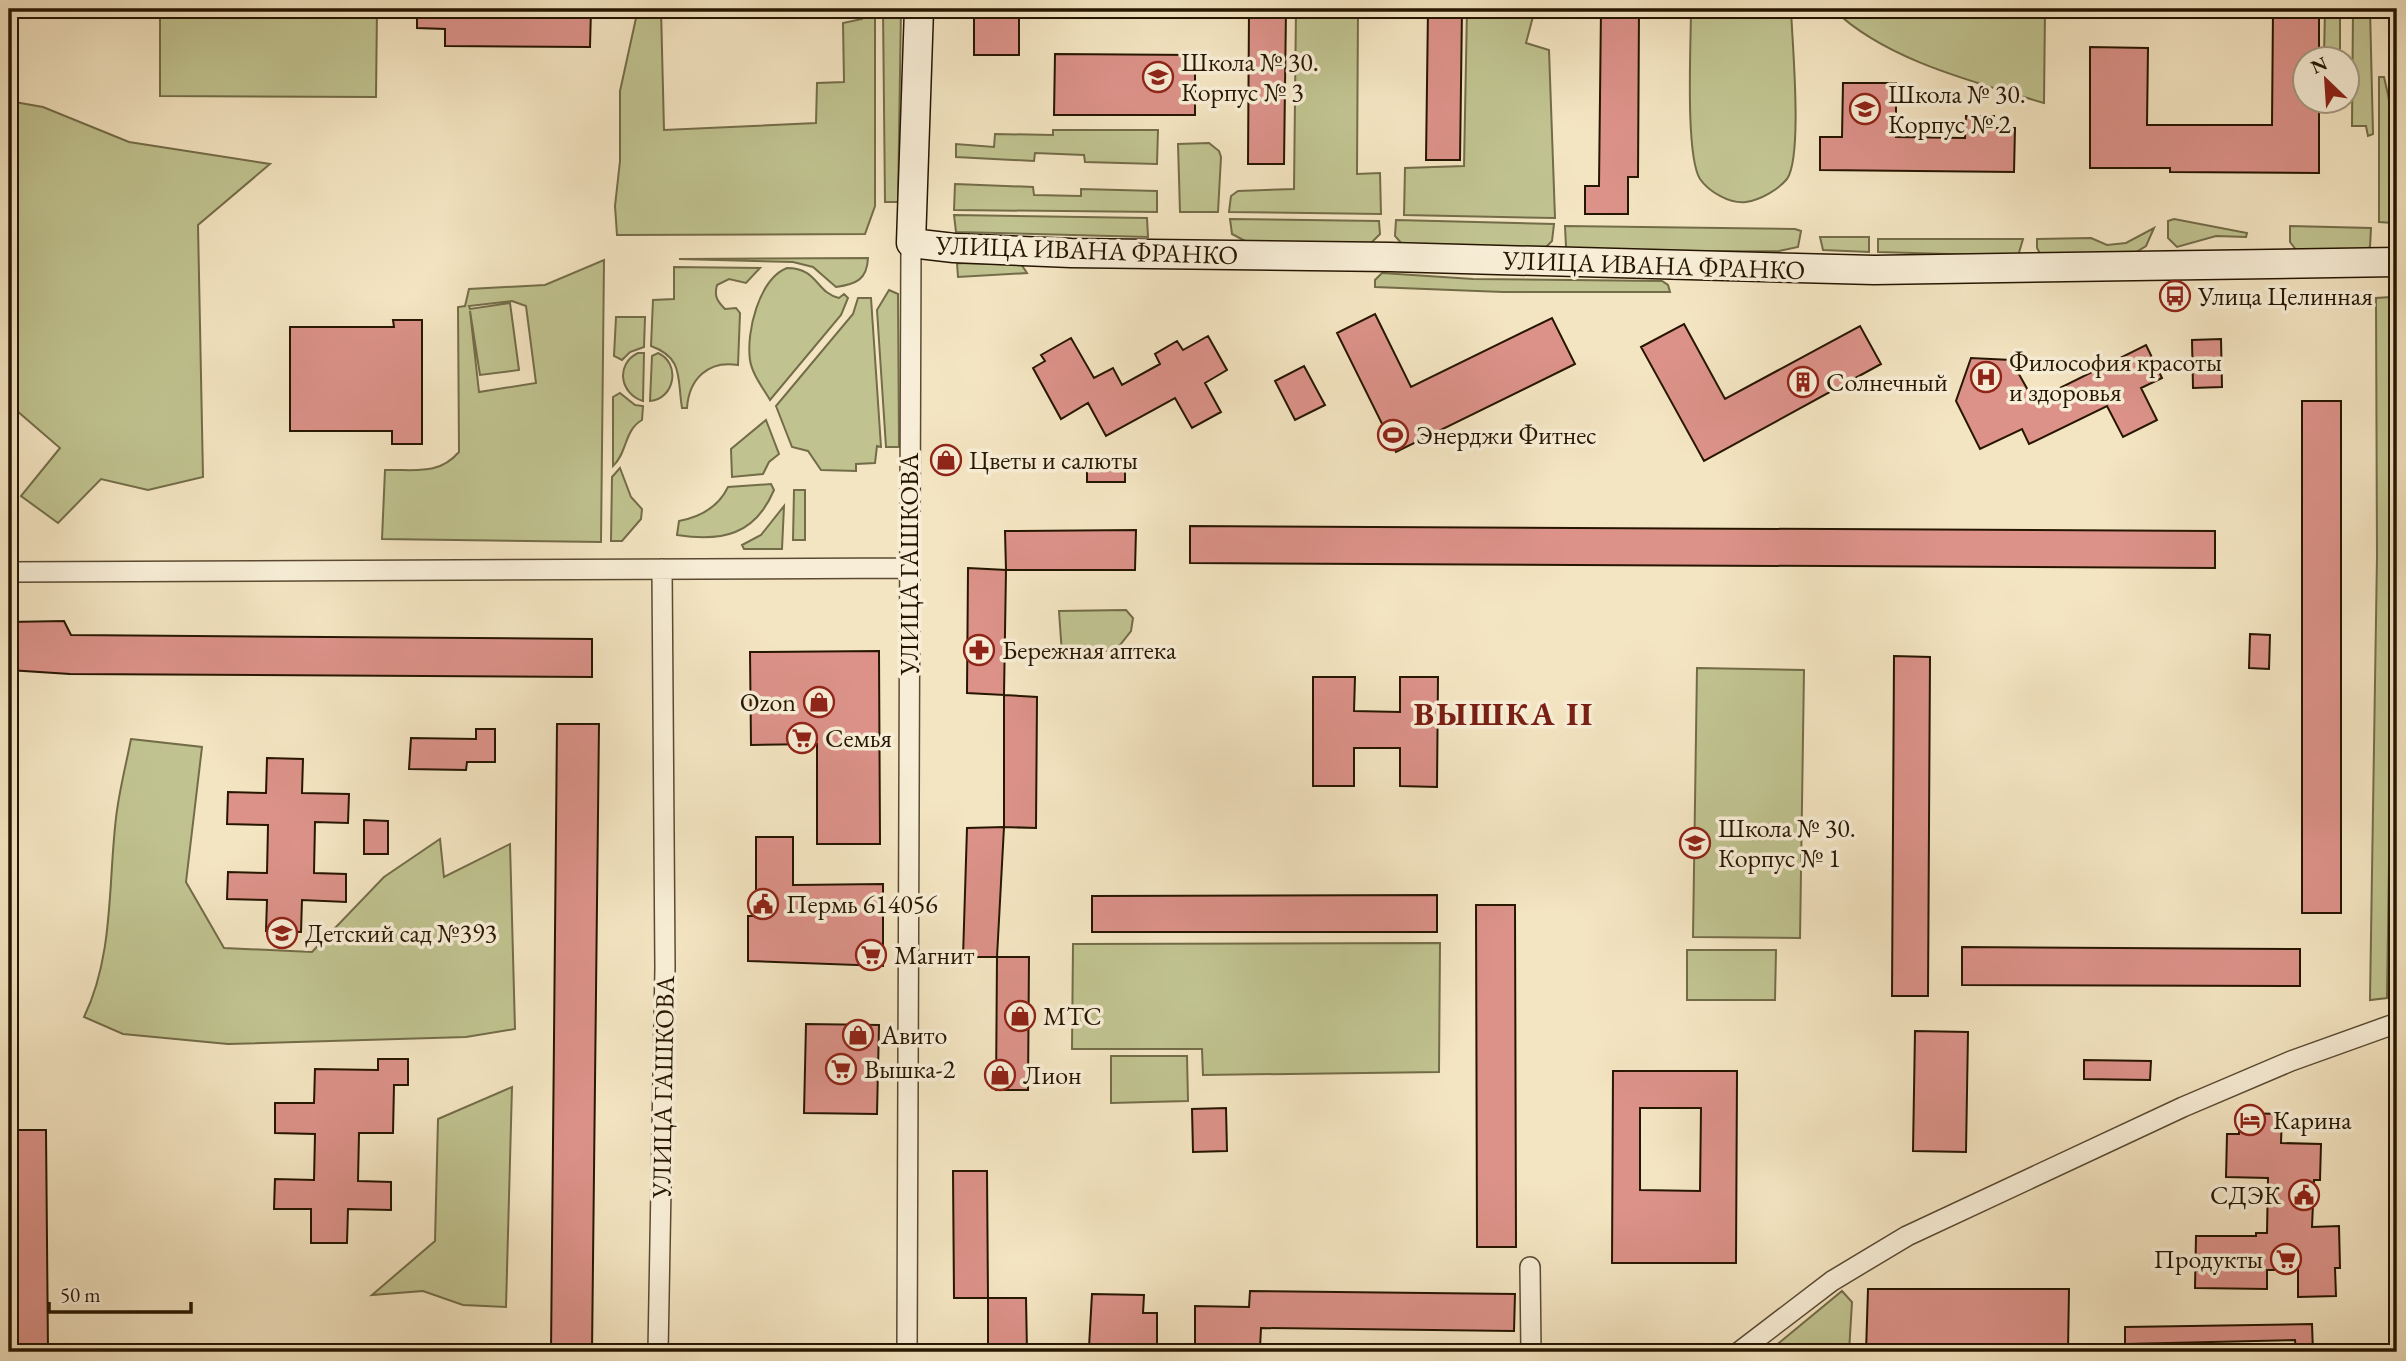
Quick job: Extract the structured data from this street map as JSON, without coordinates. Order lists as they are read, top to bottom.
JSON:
{
  "streets": {
    "street": ["УЛИЦА ИВАНА ФРАНКО", "УЛИЦА ГАШКОВА"]
  },
  "crossings": [
    ["УЛИЦА ИВАНА ФРАНКО", "УЛИЦА ГАШКОВА"]
  ],
  "districts": ["ВЫШКА II"],
  "places": {
    "school or university": [
      "Школа № 30. Корпус № 3",
      "Школа № 30. Корпус № 2",
      "Школа № 30. Корпус № 1",
      "Детский сад №393"
    ],
    "bus stop": ["Улица Целинная"],
    "hospital": ["Философия красоты и здоровья"],
    "building": ["Солнечный"],
    "sports": ["Энерджи Фитнес"],
    "shop": [
      "Цветы и салюты",
      "Ozon",
      "МТС",
      "Авито",
      "Лион"
    ],
    "pharmacy": ["Бережная аптека"],
    "supermarket": [
      "Семья",
      "Магнит",
      "Вышка-2",
      "Продукты"
    ],
    "public building": ["Пермь 614056", "СДЭК"],
    "hotel": ["Карина"]
  },
  "scale_bar": "50 m",
  "north": "top left"
}
